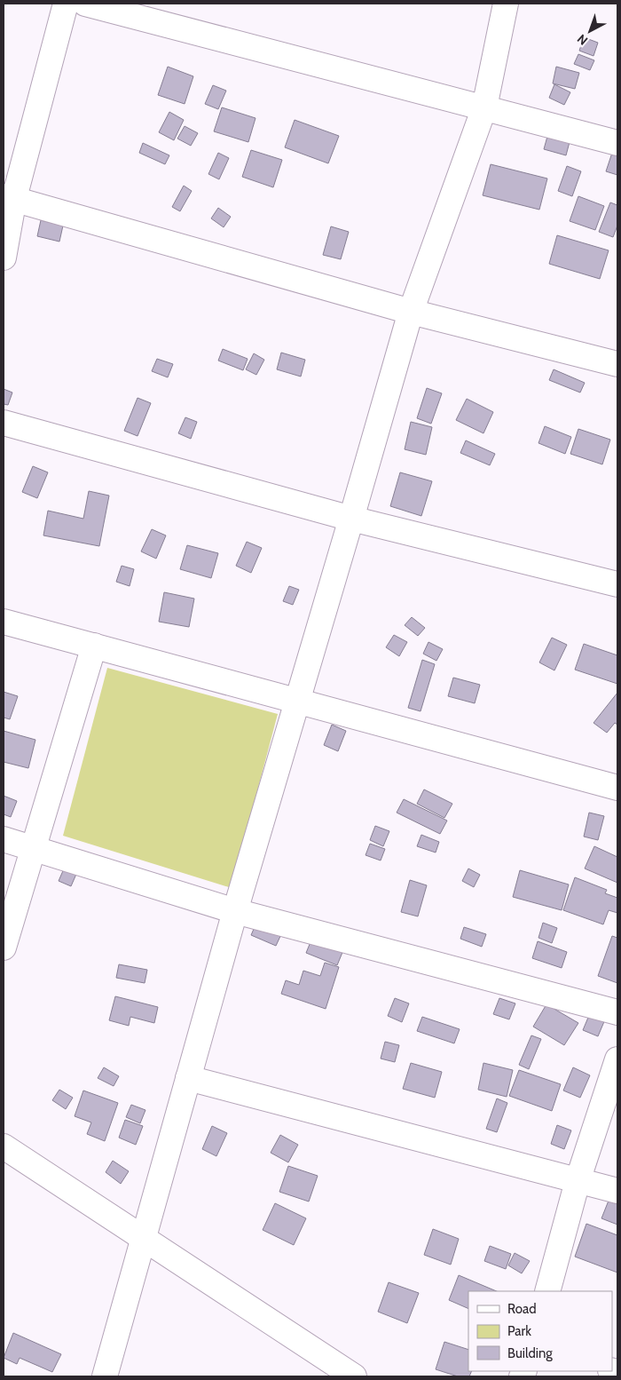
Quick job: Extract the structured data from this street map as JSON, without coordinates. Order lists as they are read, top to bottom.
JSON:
{
  "legend": ["Road", "Park", "Building"],
  "north": "bottom left"
}
